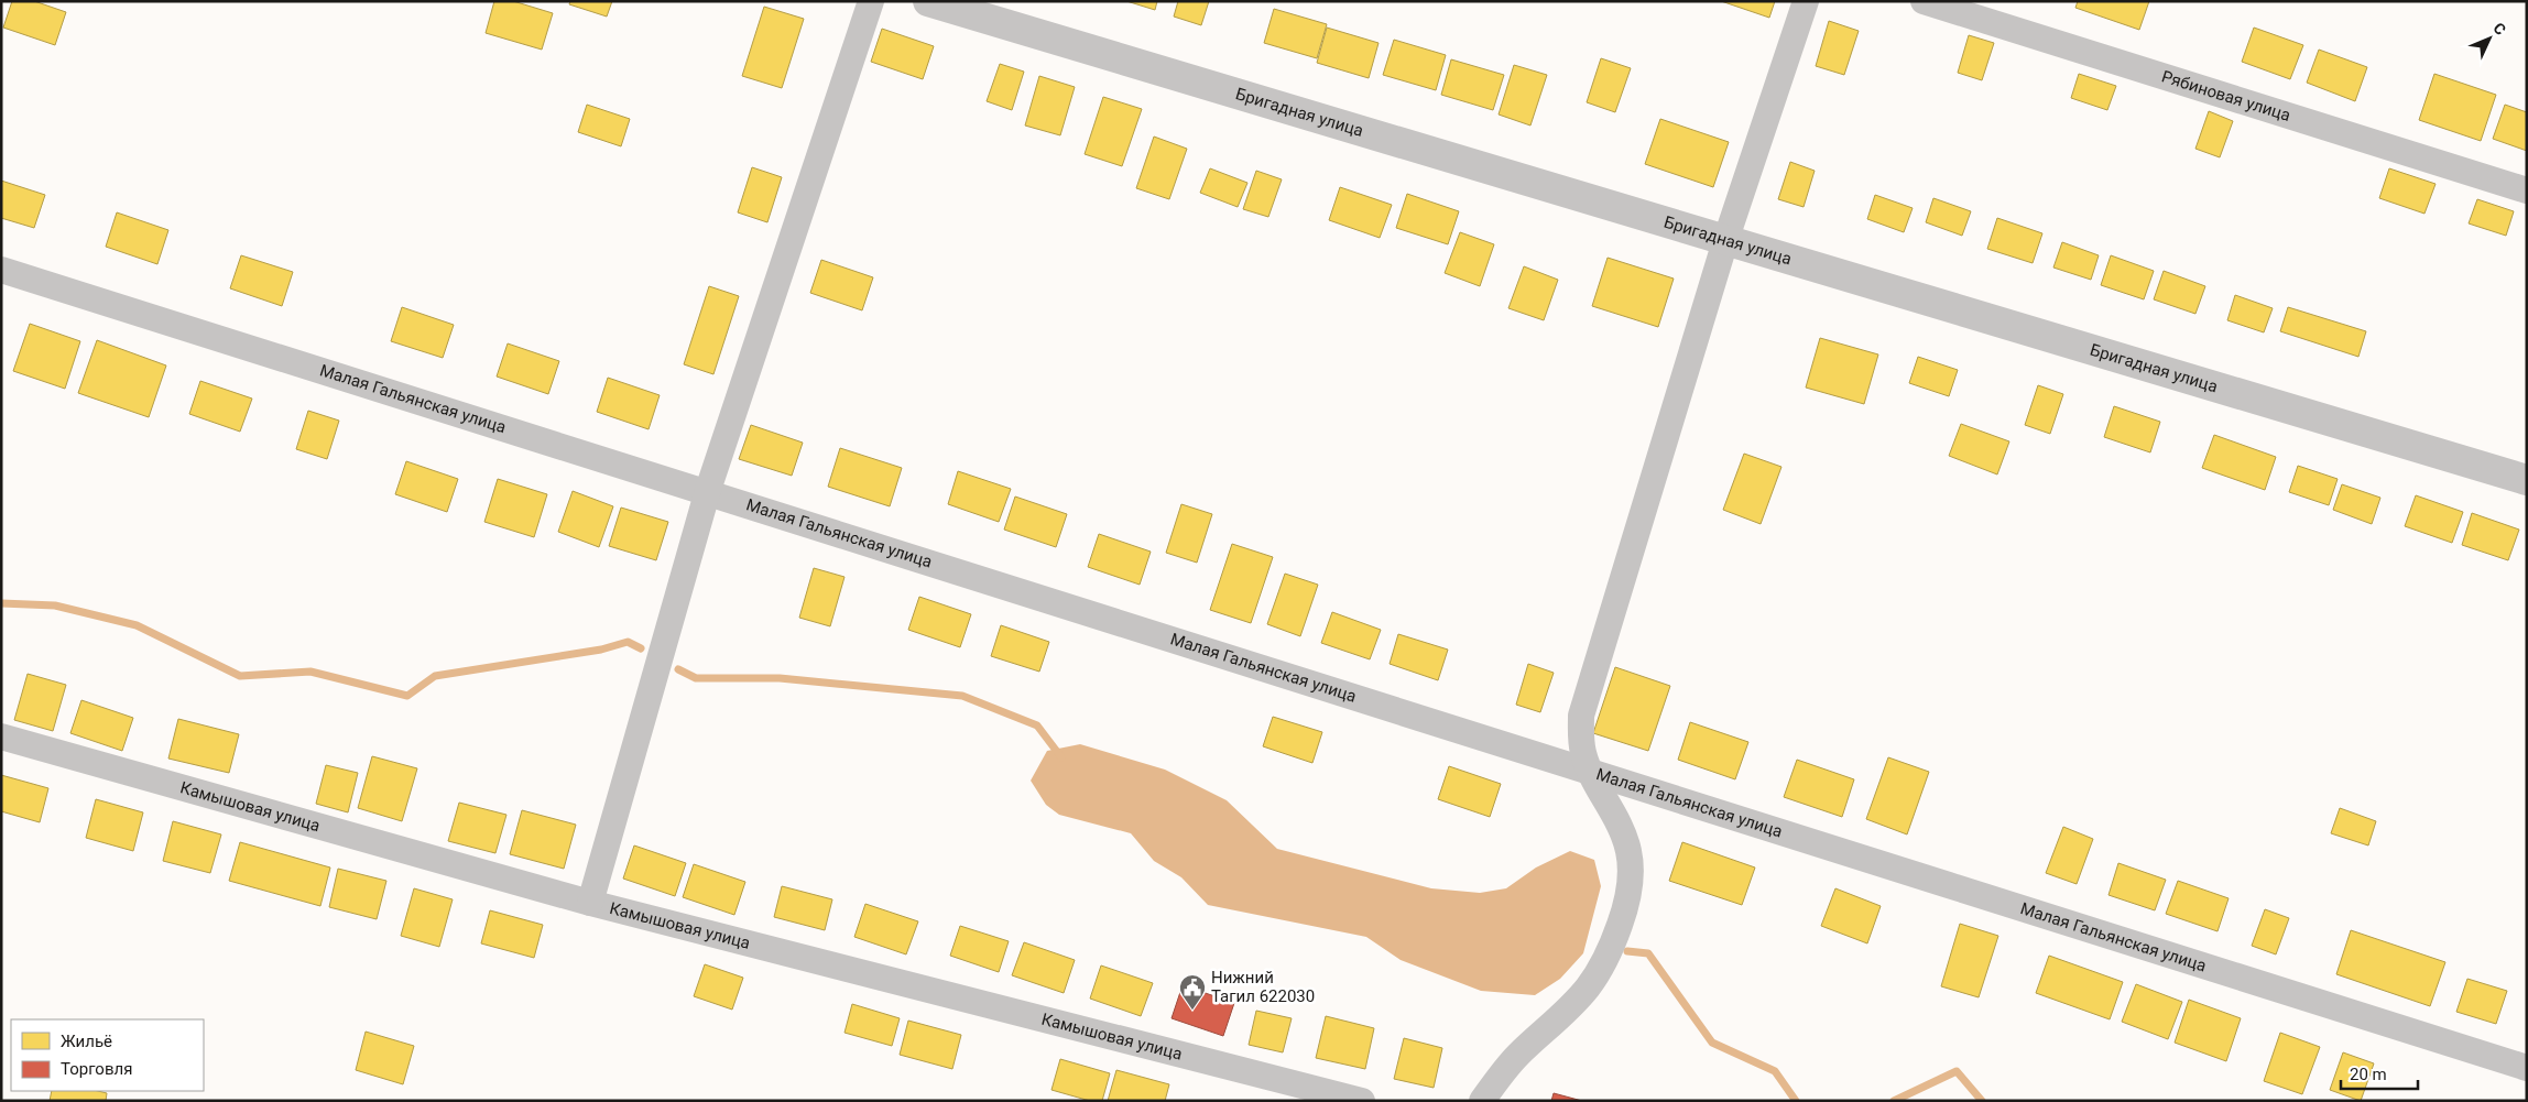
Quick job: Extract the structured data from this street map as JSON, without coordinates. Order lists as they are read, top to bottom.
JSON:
{
  "streets": {
    "street": [
      "Рябиновая улица",
      "Бригадная улица",
      "Малая Гальянская улица",
      "Камышовая улица"
    ]
  },
  "places": {
    "public building": ["Нижний Тагил 622030"]
  },
  "legend": ["Жильё", "Торговля"],
  "scale_bar": "20 m",
  "north": "top right"
}
